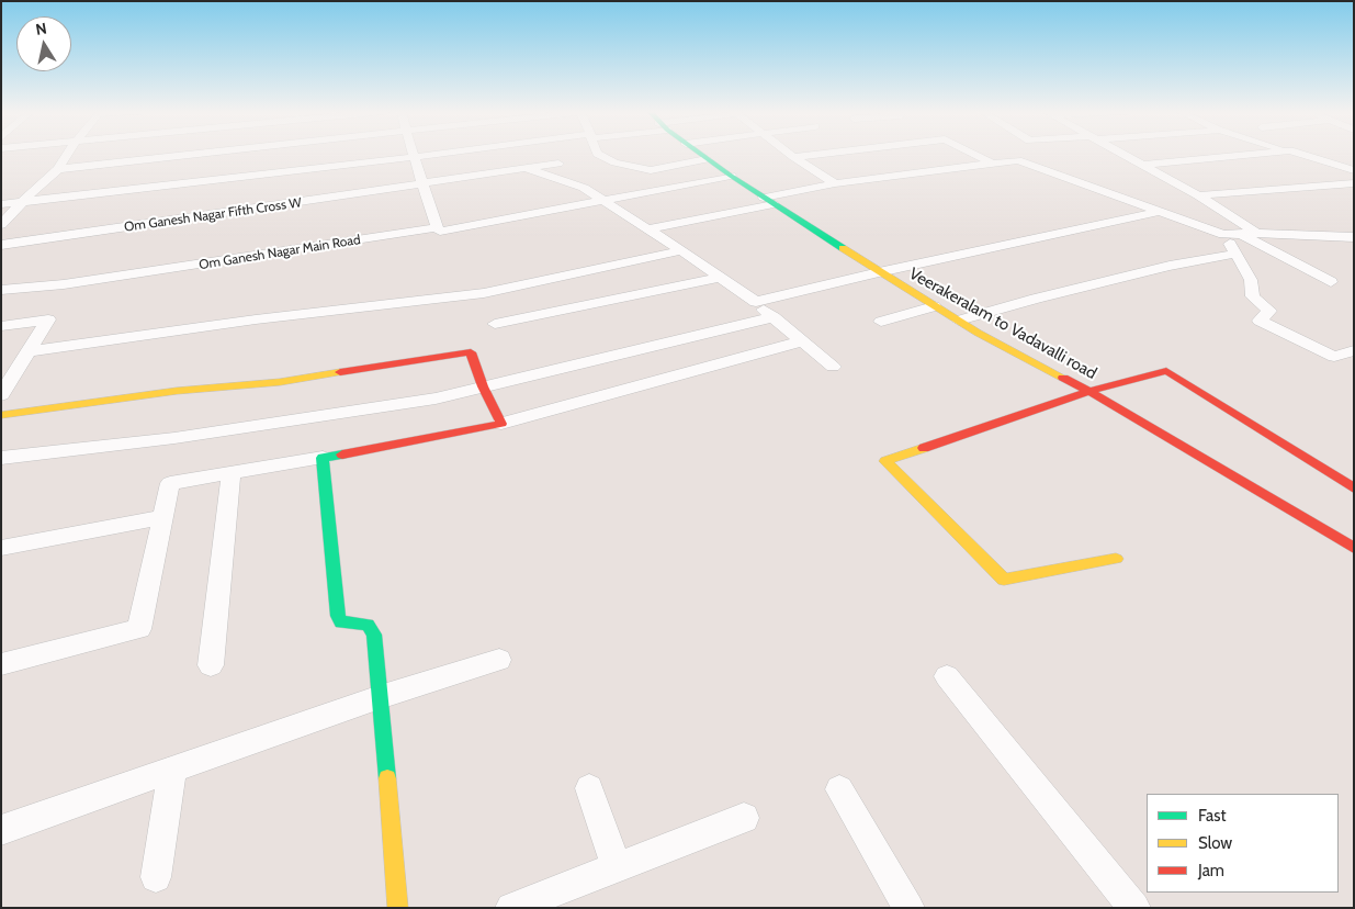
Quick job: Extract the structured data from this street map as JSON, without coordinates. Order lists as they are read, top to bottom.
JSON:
{
  "streets": {
    "street": ["Om Ganesh Nagar Fifth Cross W", "Om Ganesh Nagar Main Road", "Veerakeralam to Vadavalli road"]
  },
  "legend": ["Fast", "Slow", "Jam"],
  "north": "top"
}
